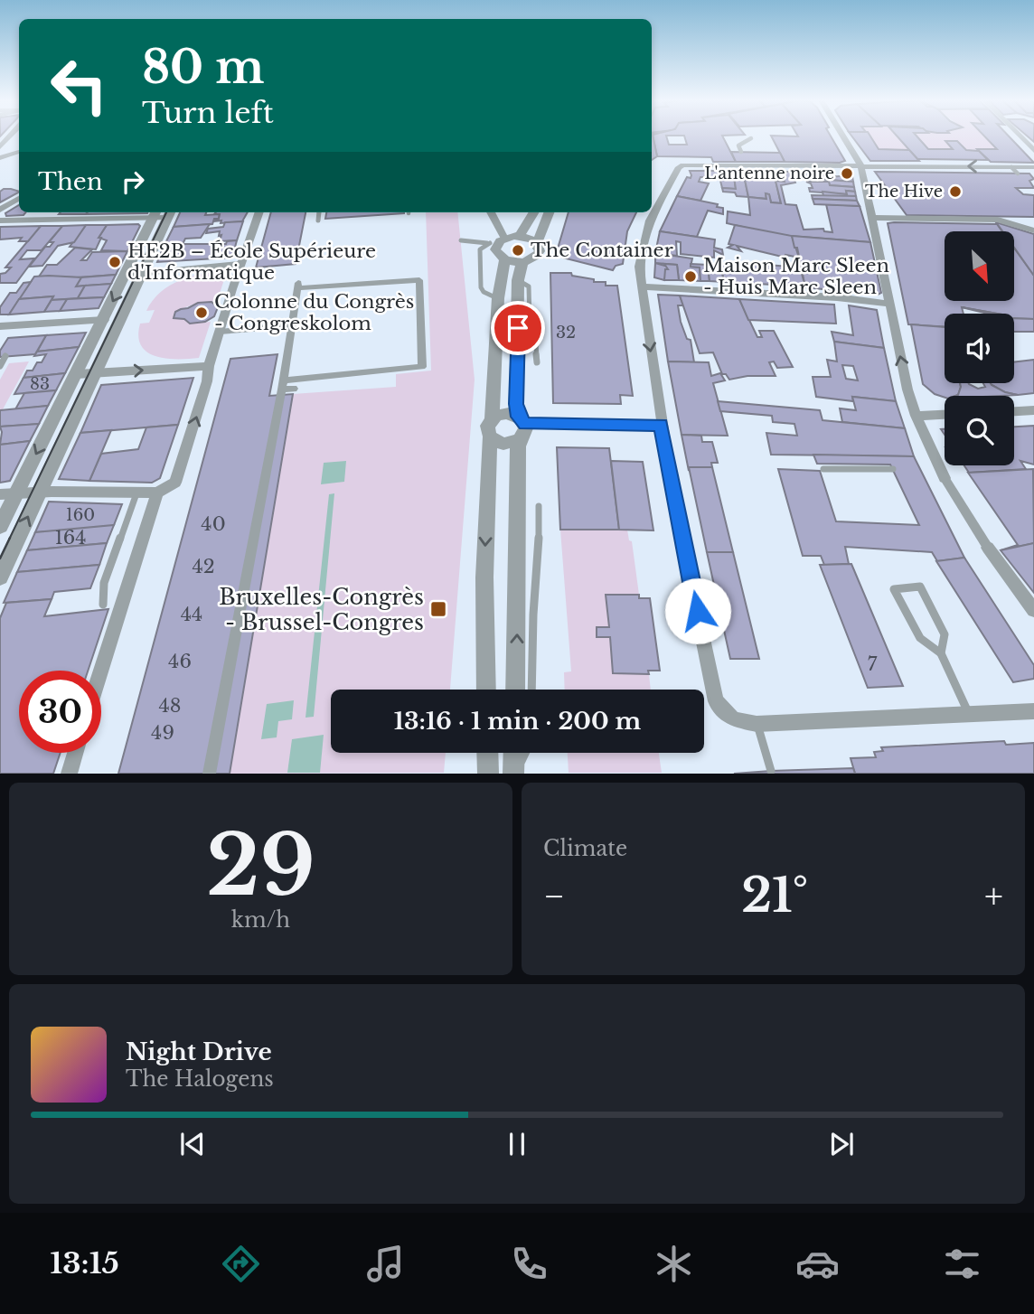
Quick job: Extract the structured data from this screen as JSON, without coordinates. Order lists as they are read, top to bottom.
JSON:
{
  "places": {
    "other": [
      "L'antenne noire",
      "The Hive",
      "The Container",
      "HE2B – École Supérieure d'Informatique",
      "Maison Marc Sleen - Huis Marc Sleen",
      "Colonne du Congrès - Congreskolom"
    ],
    "transit": ["Bruxelles-Congrès - Brussel-Congres"]
  },
  "house_numbers": [
    "32",
    "83",
    "160",
    "40",
    "164",
    "42",
    "44",
    "46",
    "7",
    "48",
    "49"
  ],
  "north": "bottom right",
  "page": {
    "turn": ["80 m", "Turn left"],
    "then": "Then",
    "limit": "30",
    "trip": "13:16 · 1 min · 200 m",
    "tile": [
      ["29", "km/h"],
      "Climate"
    ],
    "heat": ["−", "21°", "+"],
    "song": ["Night Drive", "The Halogens"],
    "tabs": "13:15"
  }
}
